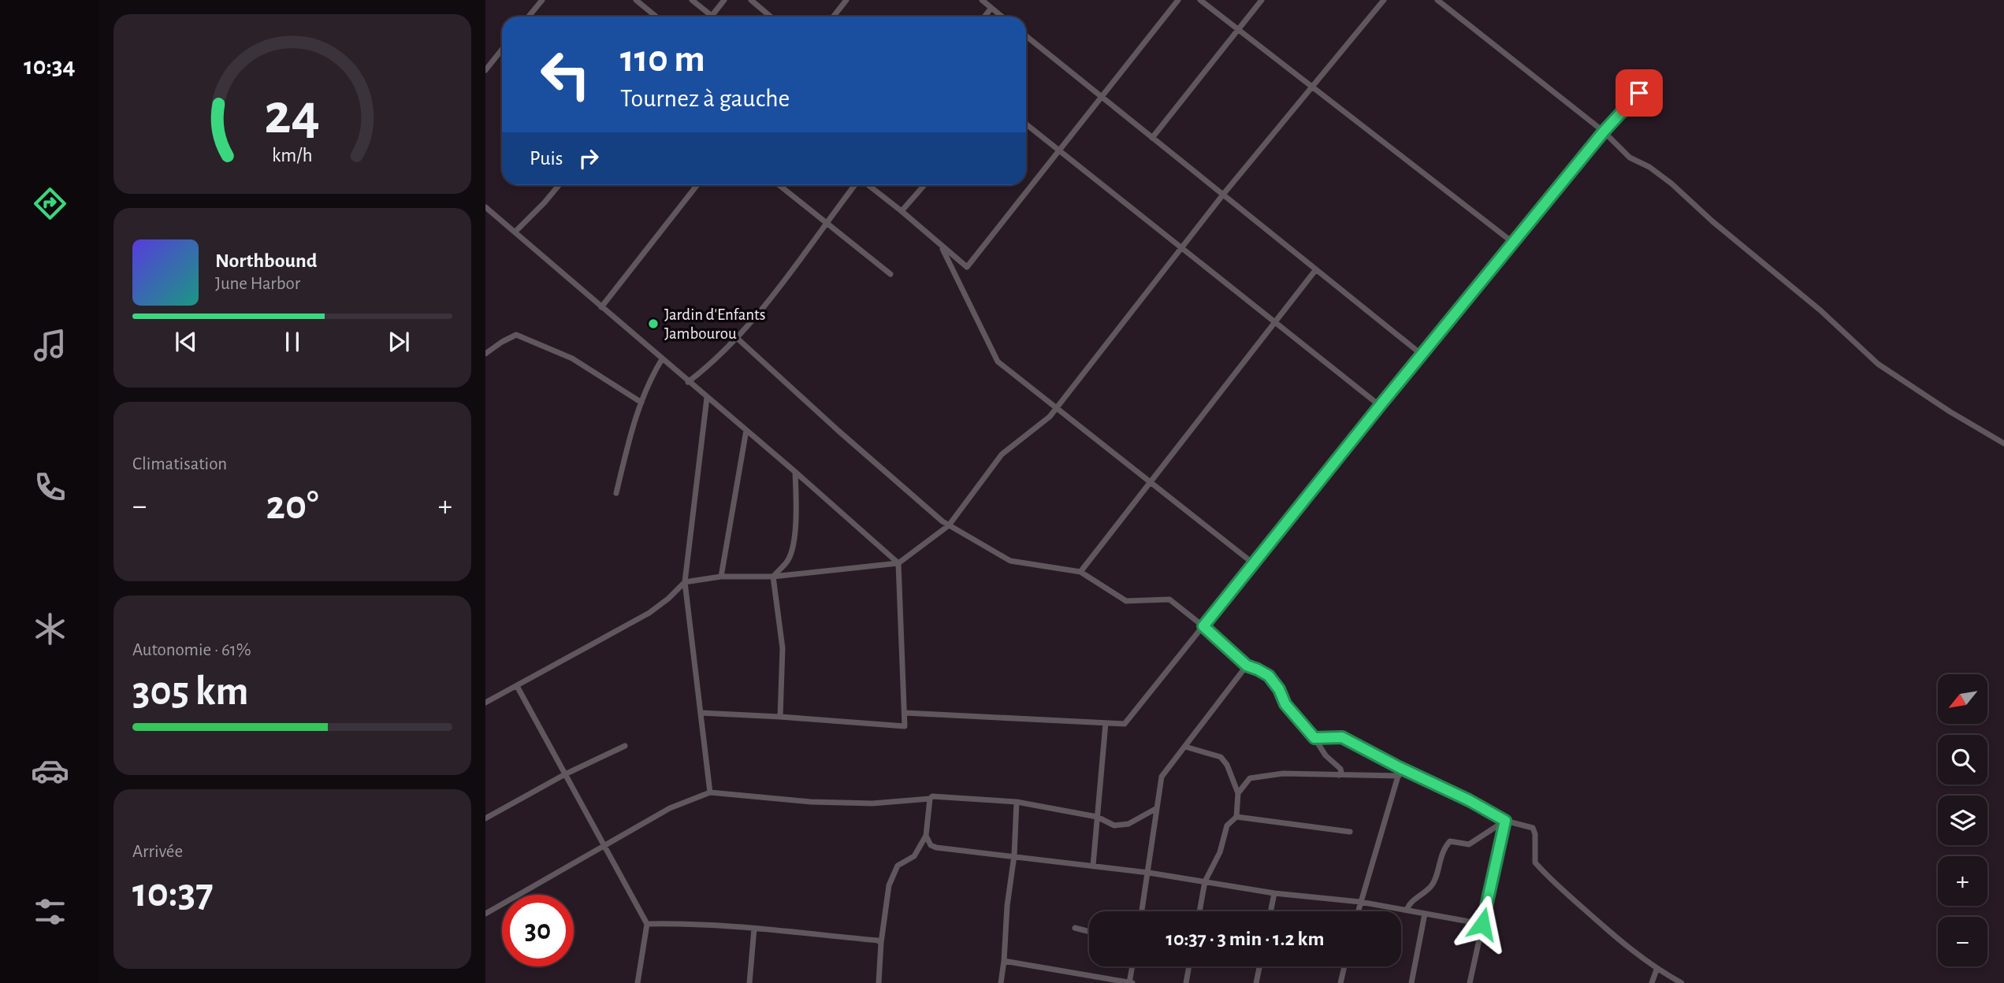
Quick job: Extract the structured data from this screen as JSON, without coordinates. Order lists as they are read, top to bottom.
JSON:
{
  "places": ["Jardin d'Enfants Jambourou"],
  "north": "bottom left",
  "page": {
    "tabs": "10:34",
    "turn": ["110 m", "Tournez à gauche"],
    "then": "Puis",
    "song": ["Northbound", "June Harbor"],
    "tile": [
      "Climatisation",
      ["Autonomie · 61%", "305 km"],
      ["Arrivée", "10:37"]
    ],
    "heat": ["−", "20°", "+"],
    "map_buttons": ["+", "−"],
    "limit": "30",
    "trip": "10:37 · 3 min · 1.2 km",
    "gauge": ["24", "km/h"]
  }
}
